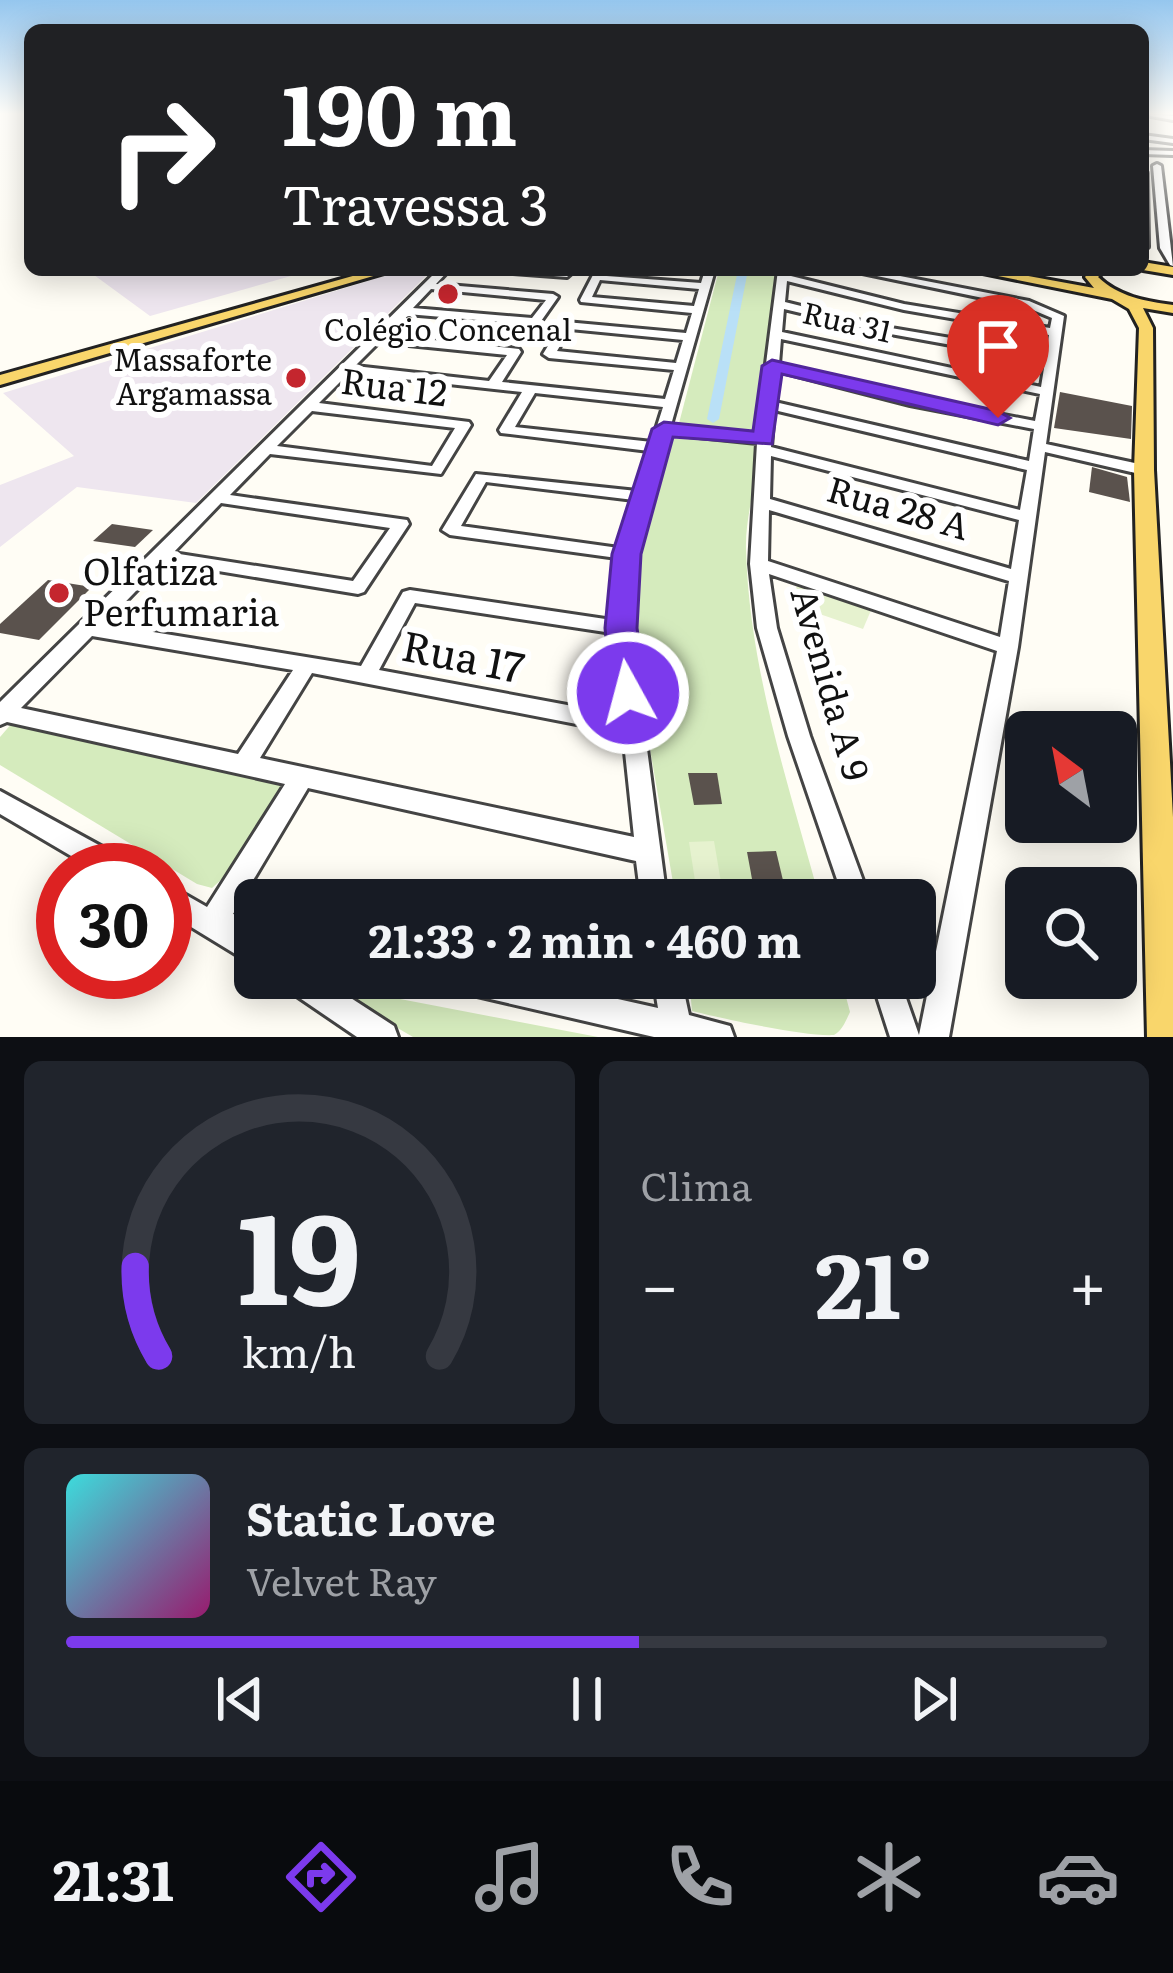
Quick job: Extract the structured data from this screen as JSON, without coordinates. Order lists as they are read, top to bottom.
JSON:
{
  "streets": {
    "street": [
      "Rua 31",
      "Rua 12",
      "Rua 28 A",
      "Rua 17",
      "Avenida A 9"
    ]
  },
  "crossings": [
    ["Rua 31", "Avenida A 9"],
    ["Rua 28 A", "Avenida A 9"]
  ],
  "places": ["Colégio Concenal", "Massaforte Argamassa", "Olfatiza Perfumaria"],
  "north": "top left",
  "page": {
    "turn": ["190 m", "Travessa 3"],
    "limit": "30",
    "trip": "21:33 · 2 min · 460 m",
    "tile": "Clima",
    "heat": ["−", "21°", "+"],
    "song": ["Static Love", "Velvet Ray"],
    "tabs": "21:31",
    "gauge": ["19", "km/h"]
  }
}
